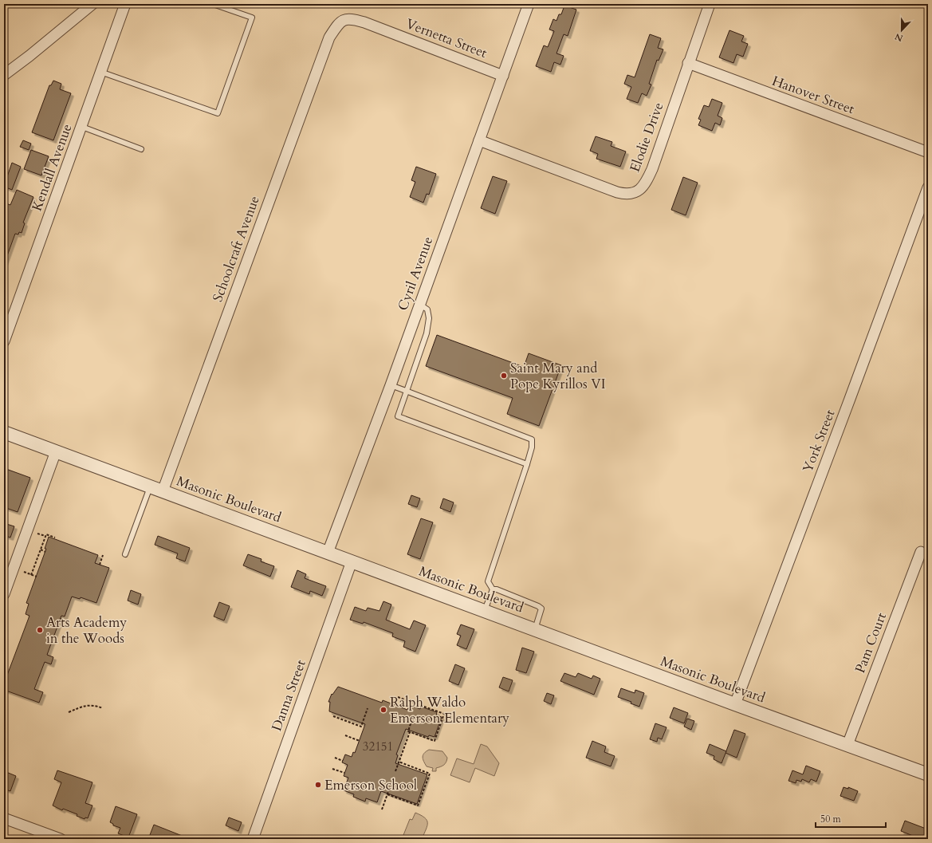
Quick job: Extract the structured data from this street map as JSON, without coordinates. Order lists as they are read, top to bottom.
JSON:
{
  "streets": {
    "street": [
      "Vernetta Street",
      "Hanover Street",
      "Elodie Drive",
      "Kendall Avenue",
      "Schoolcraft Avenue",
      "Cyril Avenue",
      "York Street",
      "Masonic Boulevard",
      "Pam Court",
      "Danna Street"
    ]
  },
  "crossings": [
    ["Vernetta Street", "Schoolcraft Avenue"],
    ["Vernetta Street", "Cyril Avenue"],
    ["Hanover Street", "Elodie Drive"],
    ["Elodie Drive", "Cyril Avenue"],
    ["Schoolcraft Avenue", "Masonic Boulevard"],
    ["Cyril Avenue", "Masonic Boulevard"],
    ["York Street", "Masonic Boulevard"],
    ["Masonic Boulevard", "Pam Court"],
    ["Masonic Boulevard", "Danna Street"]
  ],
  "places": [
    "Saint Mary and Pope Kyrillos VI",
    "Arts Academy in the Woods",
    "Ralph Waldo Emerson Elementary",
    "Emerson School"
  ],
  "house_numbers": ["32151"],
  "scale_bar": "50 m",
  "north": "bottom"
}
